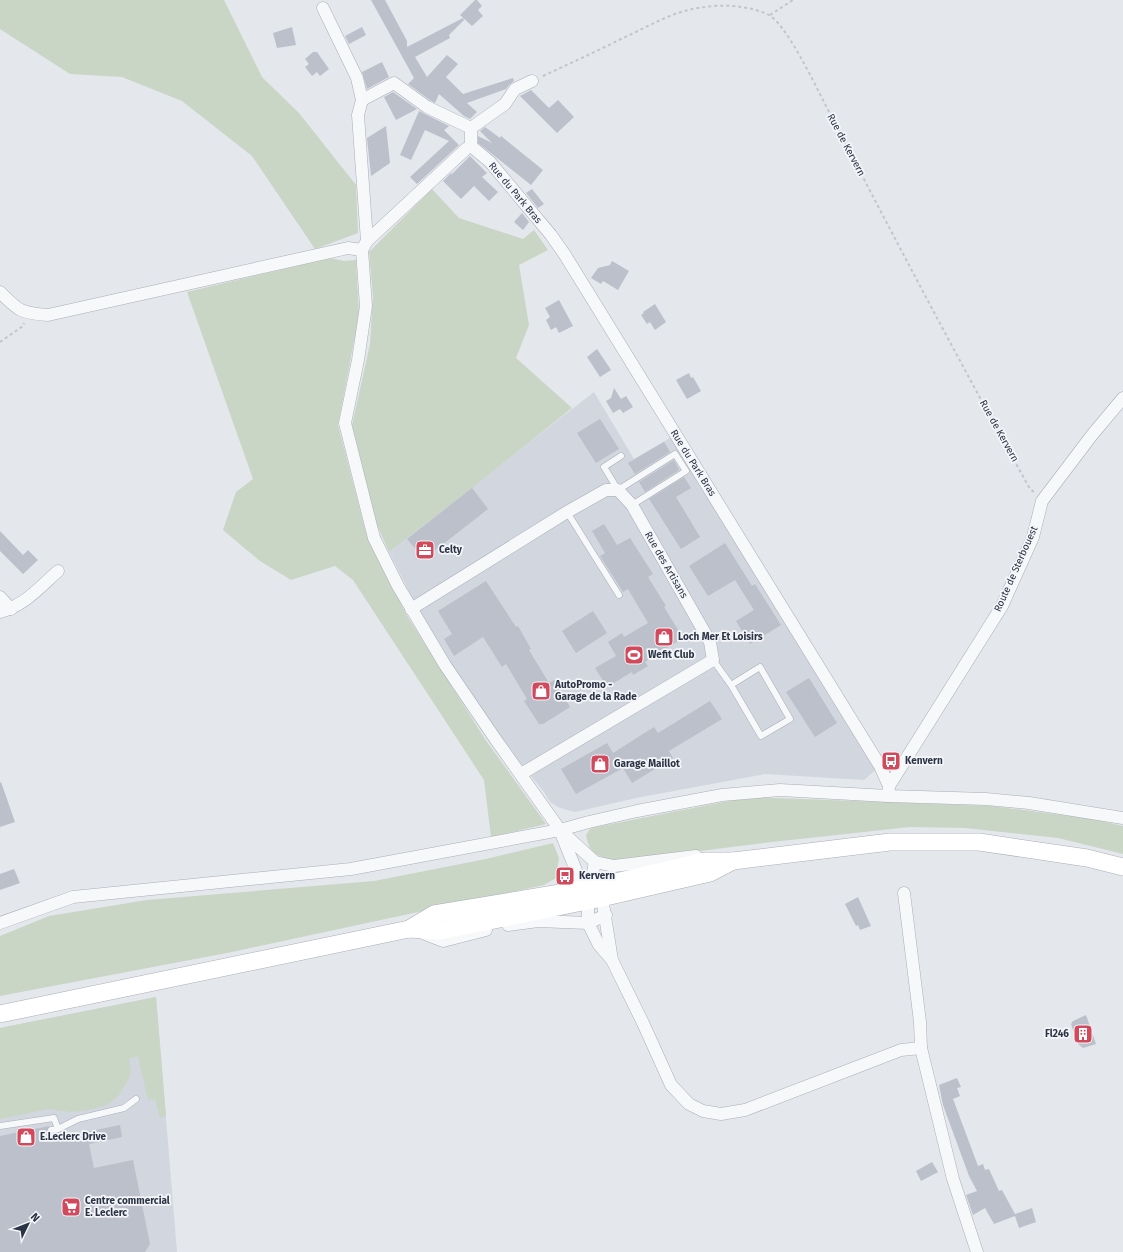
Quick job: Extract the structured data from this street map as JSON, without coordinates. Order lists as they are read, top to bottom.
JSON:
{
  "streets": {
    "street": ["Rue du Park Bras", "Rue des Artisans", "Route de Sterbouest"],
    "path": ["Rue de Kervern"]
  },
  "crossings": [
    ["Rue de Kervern", "Route de Sterbouest"],
    ["Rue du Park Bras", "Route de Sterbouest"]
  ],
  "places": {
    "office": ["Celty"],
    "shop": [
      "Loch Mer Et Loisirs",
      "AutoPromo - Garage de la Rade",
      "Garage Maillot",
      "E.Leclerc Drive"
    ],
    "sports": ["Wefit Club"],
    "bus stop": ["Kenvern", "Kervern"],
    "building": ["Fl246"],
    "supermarket": ["Centre commercial E. Leclerc"]
  },
  "north": "top right"
}
